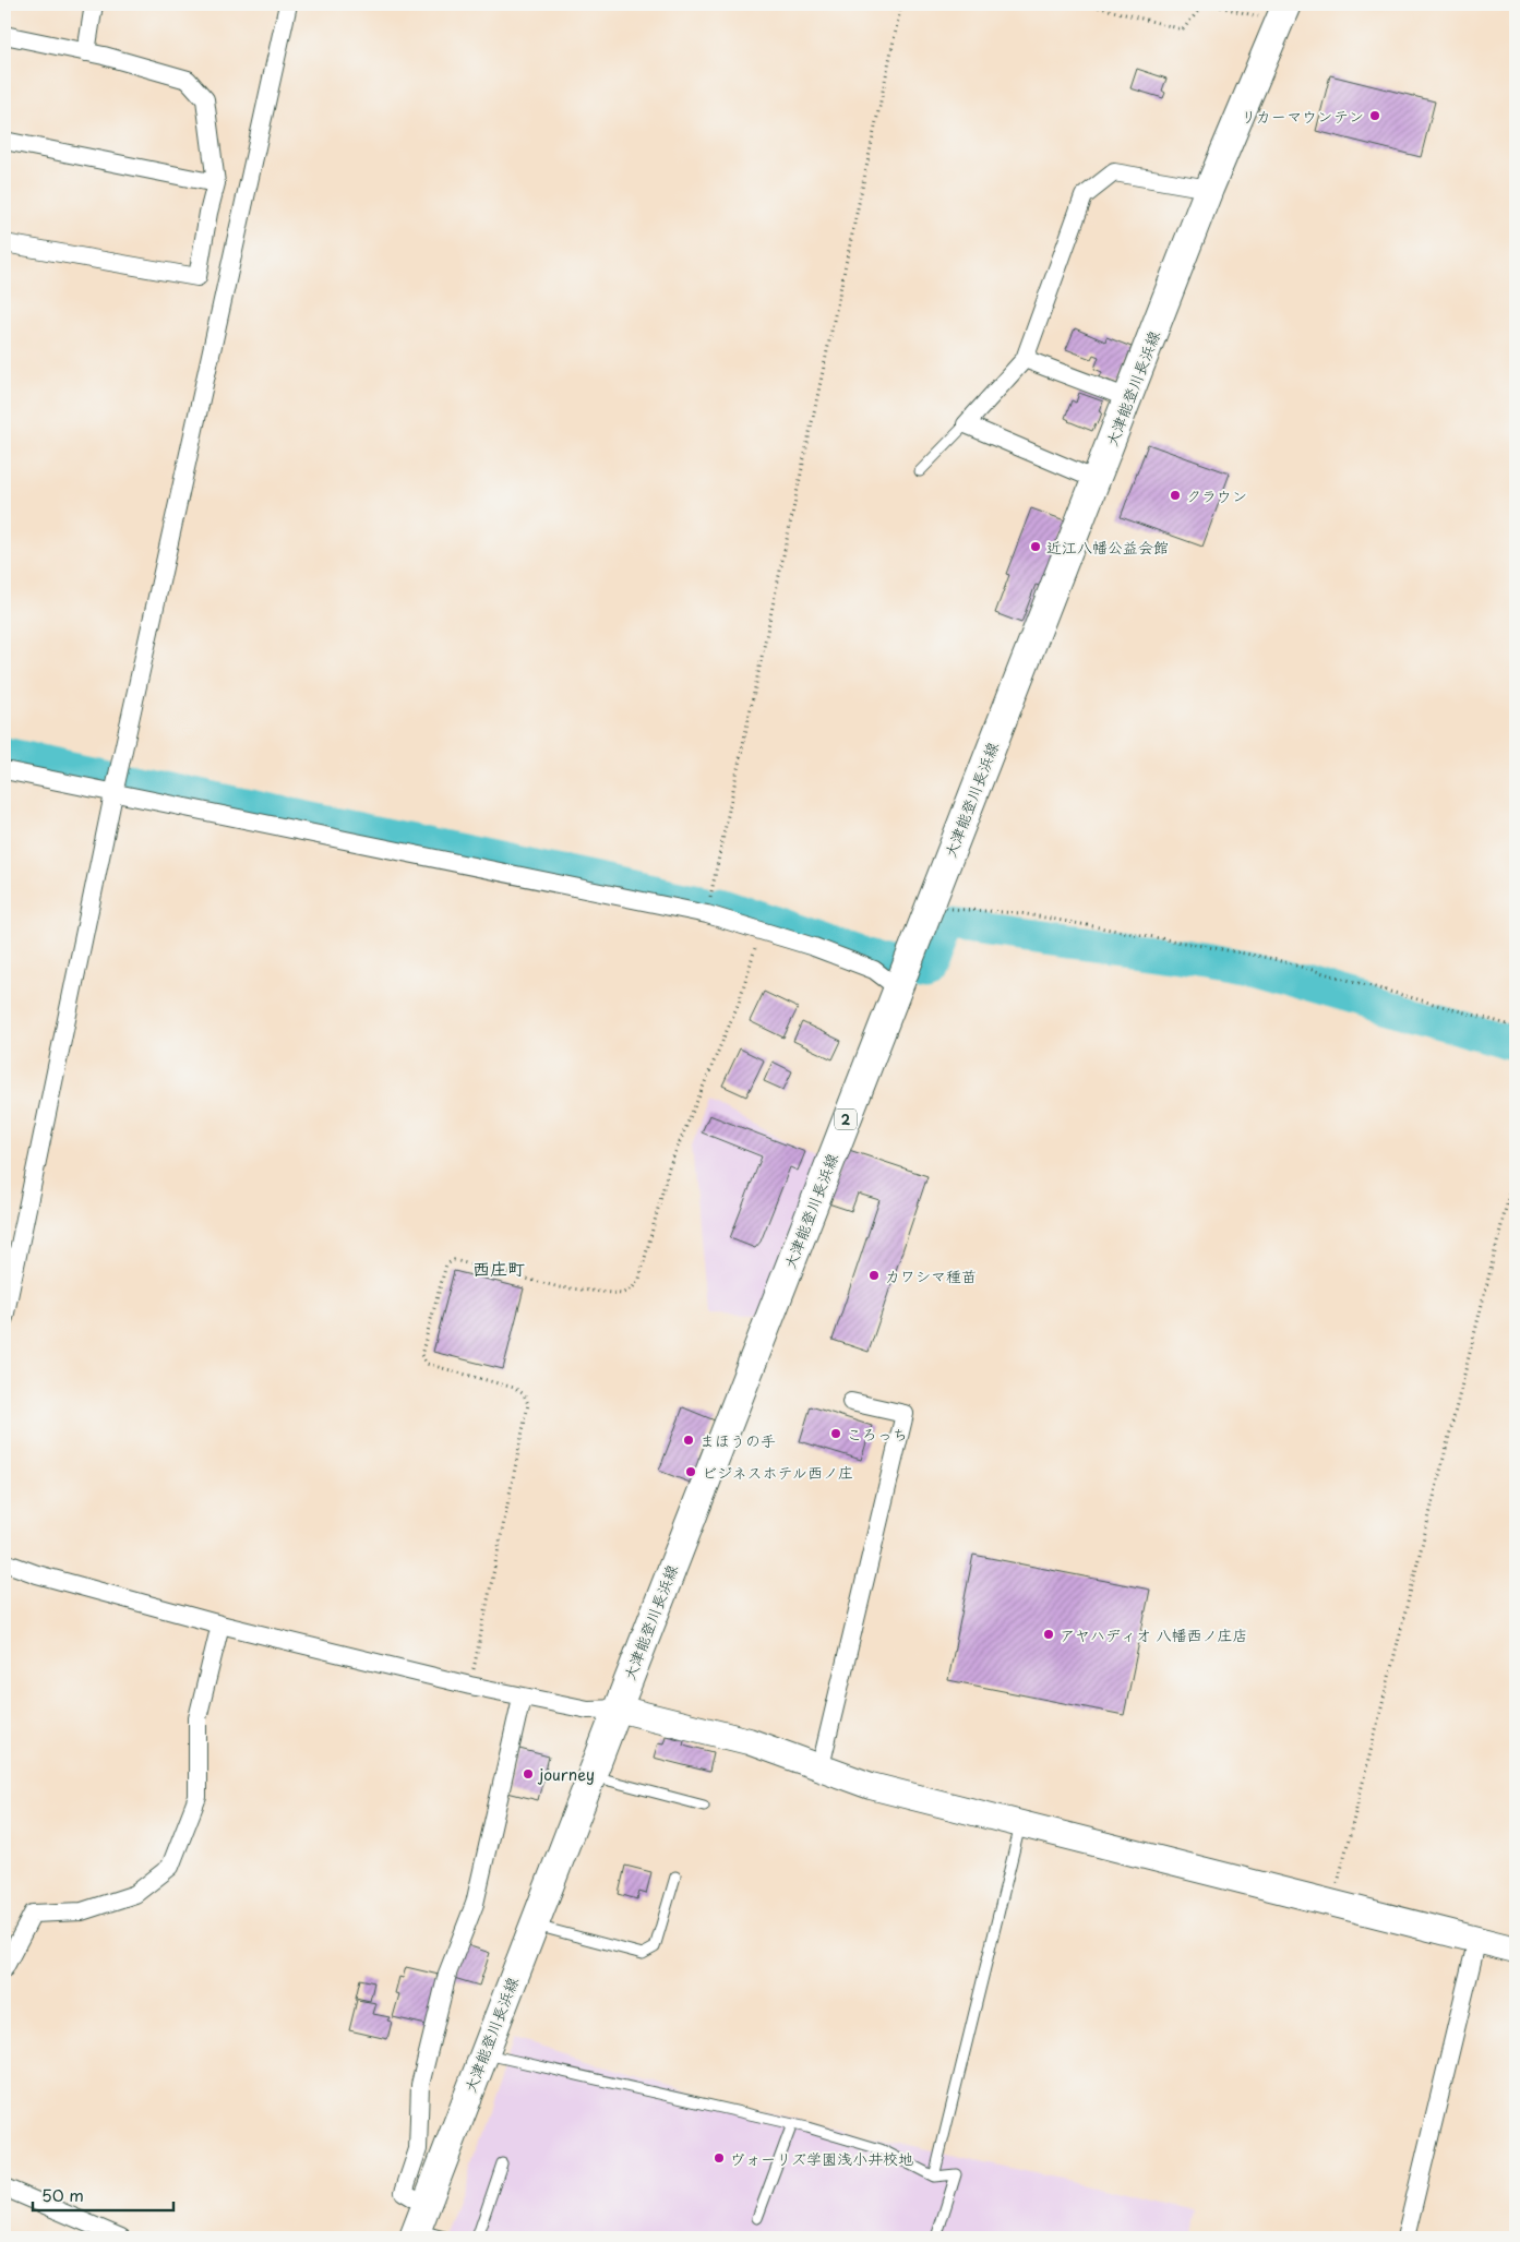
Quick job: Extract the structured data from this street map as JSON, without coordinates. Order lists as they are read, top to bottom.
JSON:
{
  "streets": {
    "main road": ["大津能登川長浜線", "2"]
  },
  "districts": ["西庄町"],
  "places": [
    "リカーマウンテン",
    "クラウン",
    "近江八幡公益会館",
    "カワシマ種苗",
    "ころっち",
    "まほうの手",
    "ビジネスホテル西ノ庄",
    "アヤハディオ 八幡西ノ庄店",
    "journey",
    "ヴォーリズ学園浅小井校地"
  ],
  "scale_bar": "50 m"
}
